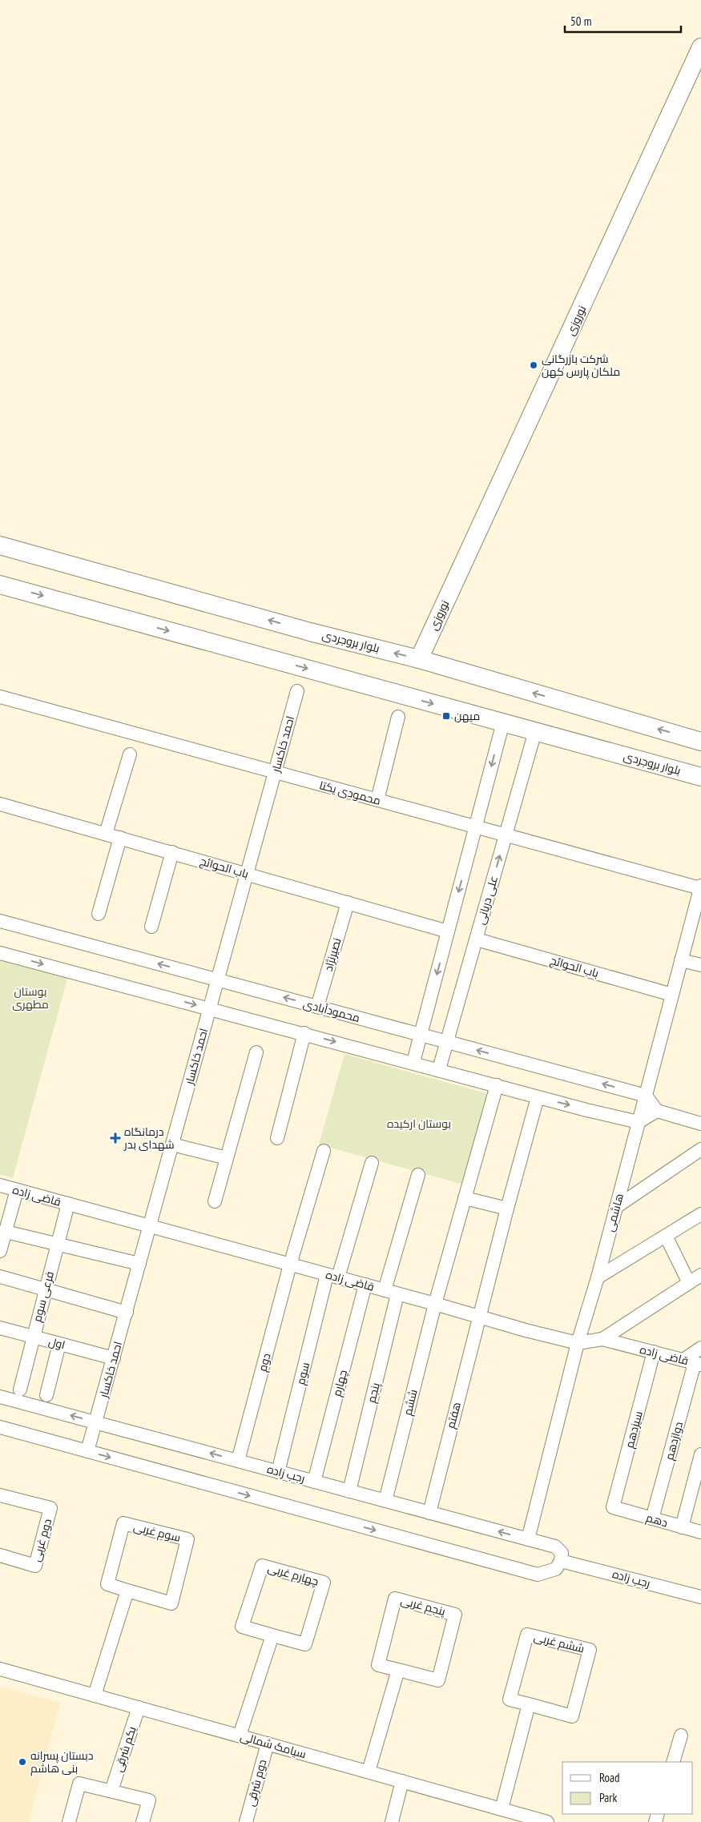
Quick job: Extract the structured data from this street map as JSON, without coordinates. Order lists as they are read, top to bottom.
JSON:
{
  "streets": {
    "main road": ["نوروزی", "بلوار بروجردی"],
    "street": [
      "احمد خاکسار",
      "محمودی یکتا",
      "باب الحوائج",
      "علی دریانی",
      "نصیرنژاد",
      "محمودآبادی",
      "قاضی زاده",
      "هاشمی",
      "فرعی سوم",
      "اول",
      "دوم",
      "سوم",
      "چهارم",
      "پنجم",
      "ششم",
      "هفتم",
      "سیزدهم",
      "دوازدهم",
      "رجب زاده",
      "دهم",
      "سوم غربی",
      "دوم غربی",
      "چهارم غربی",
      "پنجم غربی",
      "ششم غربی",
      "سیامک شمالی",
      "یکم شرقی",
      "دوم شرقی"
    ]
  },
  "crossings": [
    ["نوروزی", "بلوار بروجردی"],
    ["بلوار بروجردی", "علی دریانی"],
    ["احمد خاکسار", "محمودی یکتا"],
    ["احمد خاکسار", "باب الحوائج"],
    ["احمد خاکسار", "محمودآبادی"],
    ["احمد خاکسار", "قاضی زاده"],
    ["احمد خاکسار", "اول"],
    ["احمد خاکسار", "رجب زاده"],
    ["محمودی یکتا", "علی دریانی"],
    ["محمودی یکتا", "هاشمی"],
    ["باب الحوائج", "علی دریانی"],
    ["باب الحوائج", "نصیرنژاد"],
    ["باب الحوائج", "هاشمی"],
    ["علی دریانی", "محمودآبادی"],
    ["نصیرنژاد", "محمودآبادی"],
    ["محمودآبادی", "هاشمی"],
    ["قاضی زاده", "هاشمی"],
    ["قاضی زاده", "فرعی سوم"],
    ["قاضی زاده", "دوم"],
    ["قاضی زاده", "سوم"],
    ["قاضی زاده", "چهارم"],
    ["قاضی زاده", "پنجم"],
    ["قاضی زاده", "ششم"],
    ["قاضی زاده", "هفتم"],
    ["قاضی زاده", "سیزدهم"],
    ["قاضی زاده", "دوازدهم"],
    ["هاشمی", "رجب زاده"],
    ["فرعی سوم", "اول"],
    ["دوم", "رجب زاده"],
    ["سوم", "رجب زاده"],
    ["چهارم", "رجب زاده"],
    ["پنجم", "رجب زاده"],
    ["ششم", "رجب زاده"],
    ["هفتم", "رجب زاده"],
    ["سیزدهم", "دهم"],
    ["دوازدهم", "دهم"],
    ["سیامک شمالی", "یکم شرقی"],
    ["سیامک شمالی", "دوم شرقی"]
  ],
  "parks": ["بوستان مطهری", "بوستان ارکیده"],
  "places": {
    "other": ["شرکت بازرگانی ملکان پارس کهن", "دبستان پسرانه بنی هاشم"],
    "transit": ["میهن"],
    "health": ["درمانگاه شهدای بدر"]
  },
  "legend": ["Road", "Park"],
  "scale_bar": "50 m"
}
